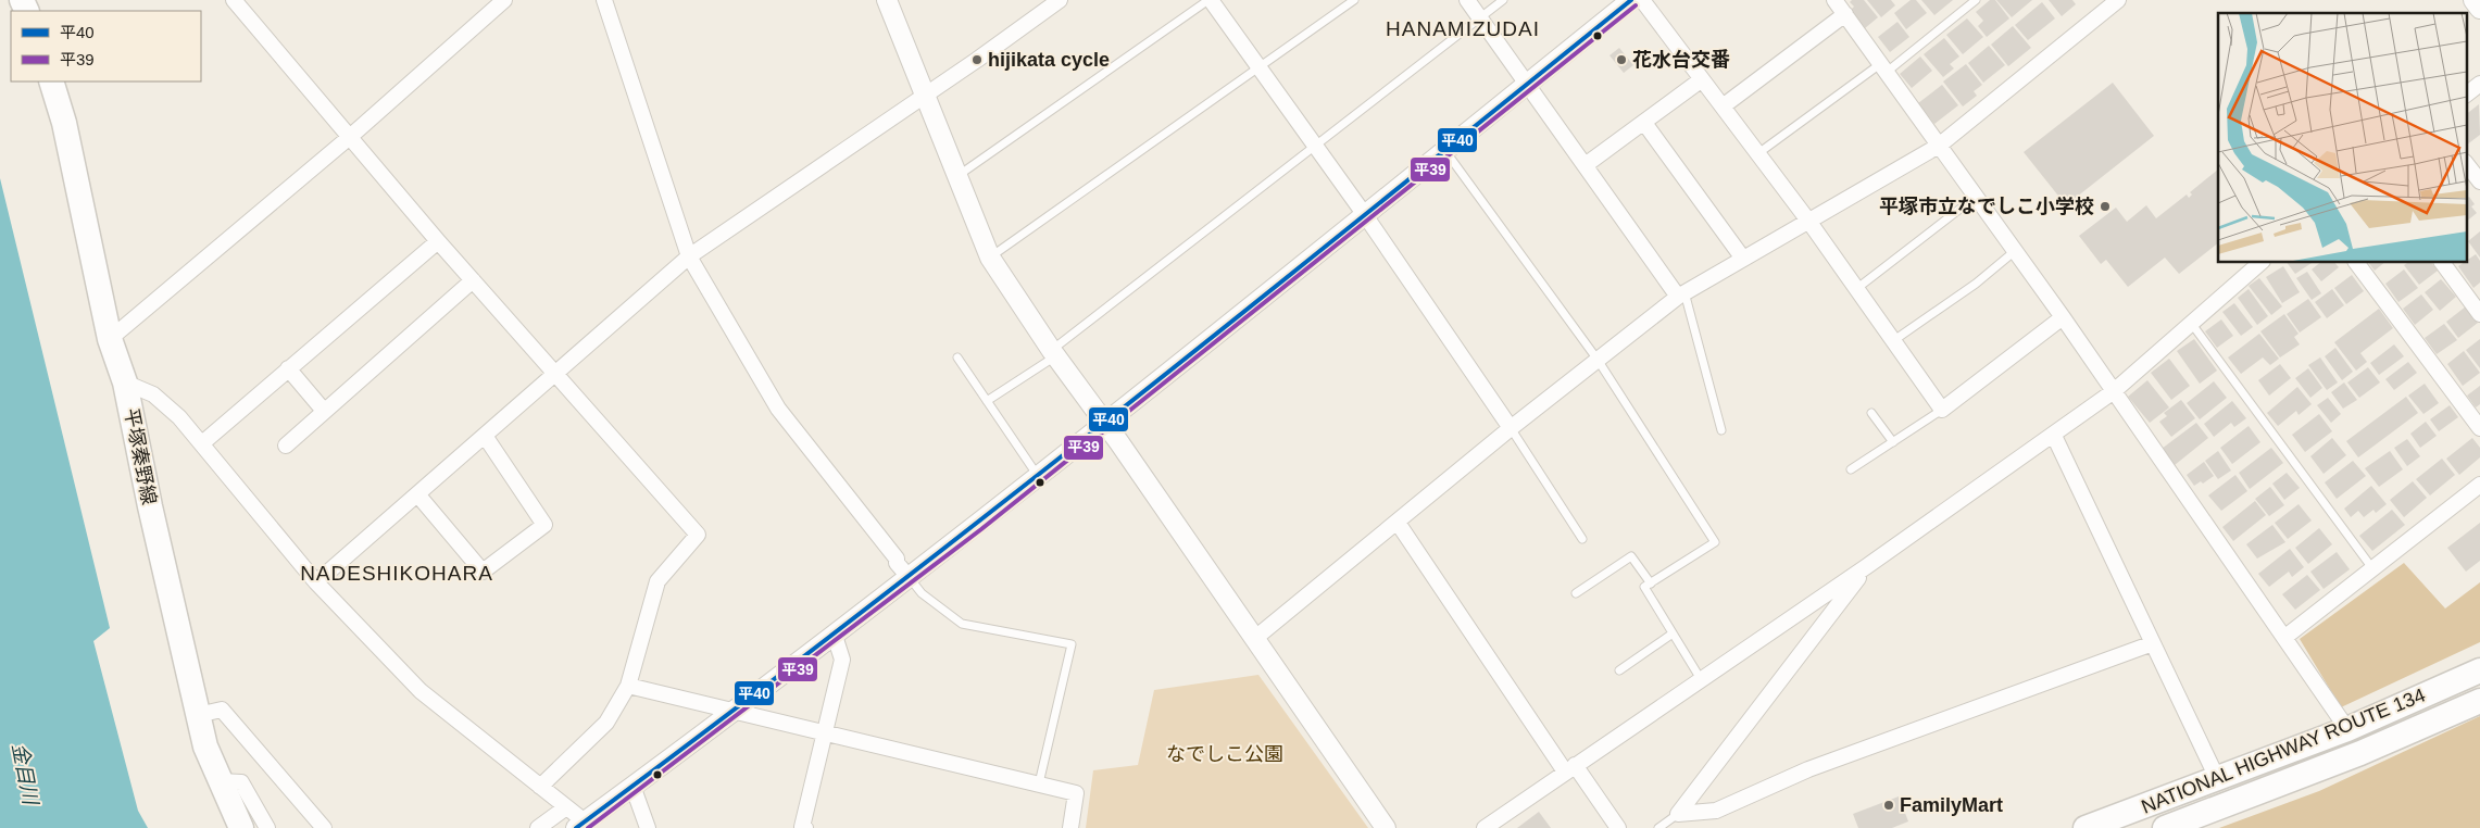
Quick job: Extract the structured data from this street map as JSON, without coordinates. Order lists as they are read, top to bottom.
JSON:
{
  "streets": {
    "main road": ["平塚秦野線", "NATIONAL HIGHWAY ROUTE 134"]
  },
  "districts": ["HANAMIZUDAI", "NADESHIKOHARA"],
  "water": ["金目川"],
  "parks": ["なでしこ公園"],
  "places": [
    "hijikata cycle",
    "花水台交番",
    "平塚市立なでしこ小学校",
    "FamilyMart"
  ],
  "lines": ["transit line 平40", "transit line 平39"],
  "legend": ["平40", "平39"]
}
